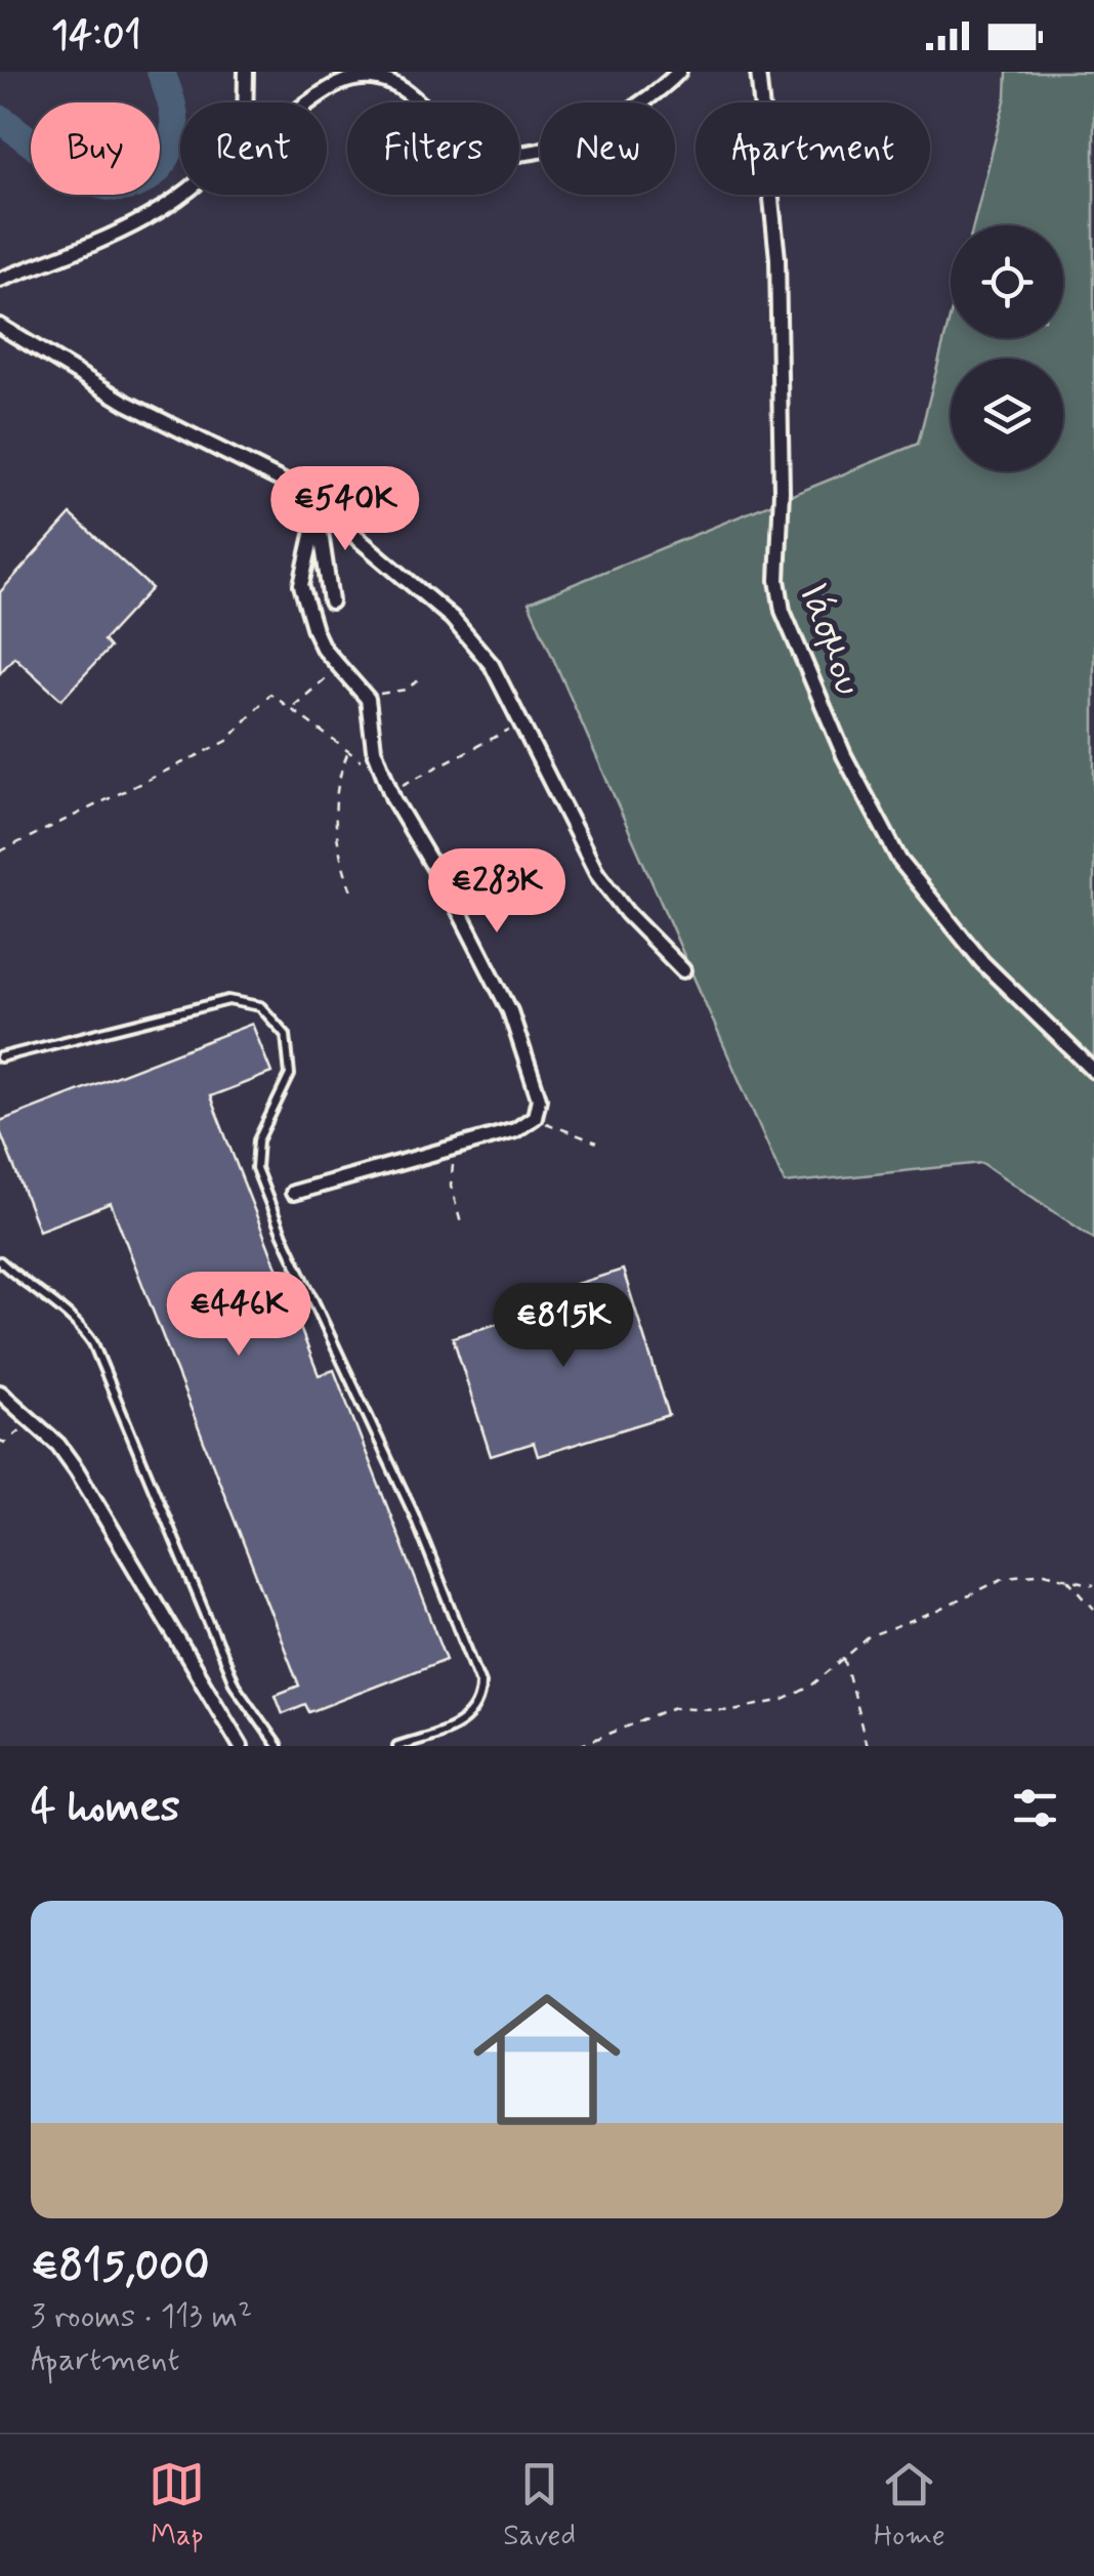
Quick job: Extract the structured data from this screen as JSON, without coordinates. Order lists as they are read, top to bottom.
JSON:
{
  "streets": {
    "street": ["Ιάσμου"]
  },
  "page": {
    "status": "14:01",
    "chip": [
      "Buy",
      "Rent",
      "Filters",
      "New",
      "Apartment"
    ],
    "price": [
      "€540K",
      "€283K",
      "€446K",
      "€815K"
    ],
    "heading": "4 homes",
    "list": [
      {
        "name": "€815,000",
        "note": "3 rooms · 113 m² · Apartment"
      }
    ],
    "tabs": ["Map", "Saved", "Home"]
  }
}
